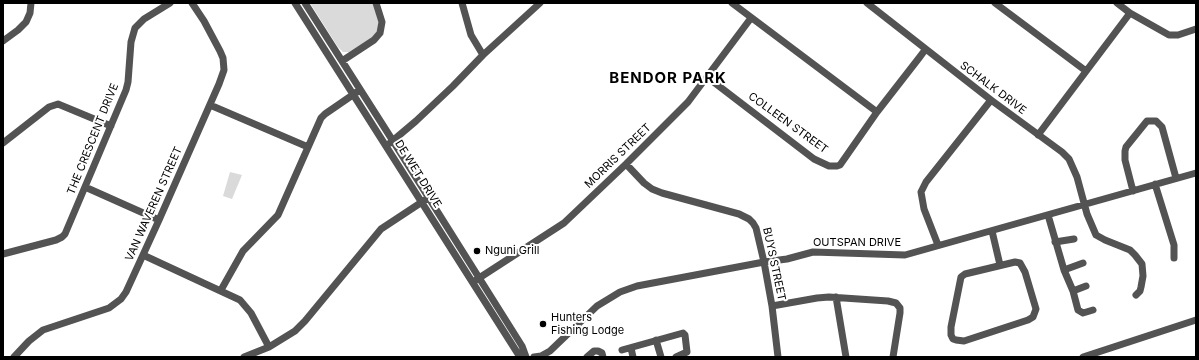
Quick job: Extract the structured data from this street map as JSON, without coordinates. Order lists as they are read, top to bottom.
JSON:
{
  "streets": {
    "street": [
      "SCHALK DRIVE",
      "COLLEEN STREET",
      "THE CRESCENT DRIVE",
      "MORRIS STREET",
      "DE WET DRIVE",
      "VAN WAVEREN STREET",
      "OUTSPAN DRIVE",
      "BUYS STREET"
    ]
  },
  "crossings": [
    ["SCHALK DRIVE", "COLLEEN STREET"],
    ["SCHALK DRIVE", "OUTSPAN DRIVE"],
    ["COLLEEN STREET", "MORRIS STREET"],
    ["MORRIS STREET", "DE WET DRIVE"],
    ["MORRIS STREET", "BUYS STREET"],
    ["OUTSPAN DRIVE", "BUYS STREET"]
  ],
  "districts": ["BENDOR PARK"],
  "places": ["Nguni Grill", "Hunters Fishing Lodge"]
}
